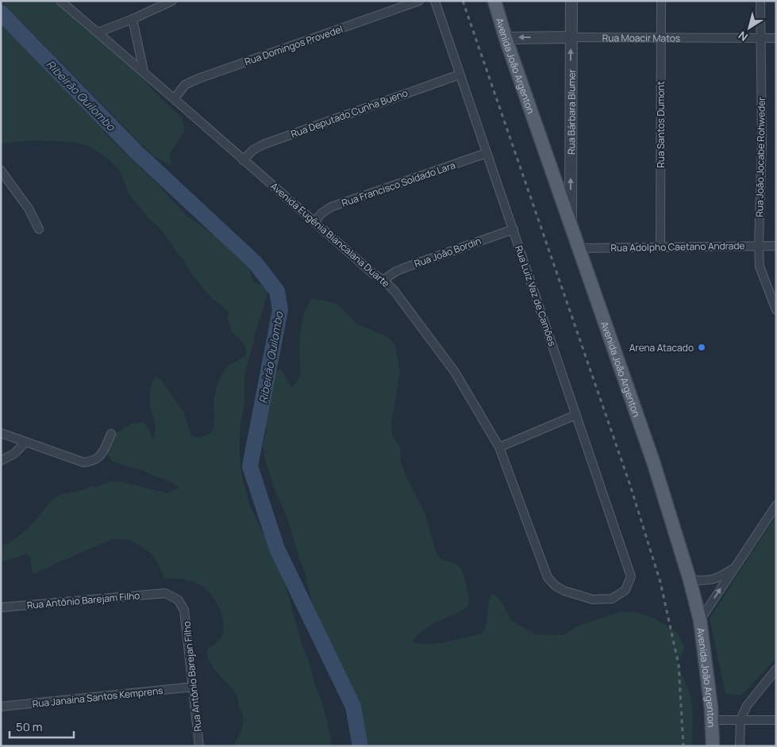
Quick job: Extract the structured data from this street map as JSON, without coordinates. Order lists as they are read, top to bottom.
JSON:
{
  "streets": {
    "main road": ["Avenida João Argenton"],
    "street": [
      "Rua Moacir Matos",
      "Rua Domingos Provedel",
      "Rua Bárbara Blumer",
      "Rua Deputado Cunha Bueno",
      "Rua Santos Dumont",
      "Rua João Jocabe Rohweder",
      "Rua Francisco Soldado Lara",
      "Avenida Eugênia Biancalana Duarte",
      "Rua Adolpho Caetano Andrade",
      "Rua João Bordin",
      "Rua Luiz Vaz de Camões",
      "Rua Antônio Barejam Filho",
      "Rua Antônio Barejan Filho",
      "Rua Janaína Santos Kemprens"
    ]
  },
  "crossings": [
    ["Rua Moacir Matos", "Avenida João Argenton"],
    ["Rua Moacir Matos", "Rua Bárbara Blumer"],
    ["Rua Moacir Matos", "Rua Santos Dumont"],
    ["Rua Moacir Matos", "Rua João Jocabe Rohweder"],
    ["Rua Domingos Provedel", "Avenida Eugênia Biancalana Duarte"],
    ["Avenida João Argenton", "Rua Bárbara Blumer"],
    ["Avenida João Argenton", "Rua Adolpho Caetano Andrade"],
    ["Rua Deputado Cunha Bueno", "Avenida Eugênia Biancalana Duarte"],
    ["Rua Deputado Cunha Bueno", "Rua Luiz Vaz de Camões"],
    ["Rua Santos Dumont", "Rua Adolpho Caetano Andrade"],
    ["Rua João Jocabe Rohweder", "Rua Adolpho Caetano Andrade"],
    ["Rua Francisco Soldado Lara", "Avenida Eugênia Biancalana Duarte"],
    ["Rua Francisco Soldado Lara", "Rua Luiz Vaz de Camões"],
    ["Avenida Eugênia Biancalana Duarte", "Rua João Bordin"],
    ["Avenida Eugênia Biancalana Duarte", "Rua Luiz Vaz de Camões"],
    ["Rua João Bordin", "Rua Luiz Vaz de Camões"],
    ["Rua Antônio Barejam Filho", "Rua Antônio Barejan Filho"],
    ["Rua Antônio Barejan Filho", "Rua Janaína Santos Kemprens"]
  ],
  "one_way": ["Rua Bárbara Blumer"],
  "water": ["Ribeirão Quilombo"],
  "places": ["Arena Atacado"],
  "scale_bar": "50 m",
  "north": "bottom left"
}
